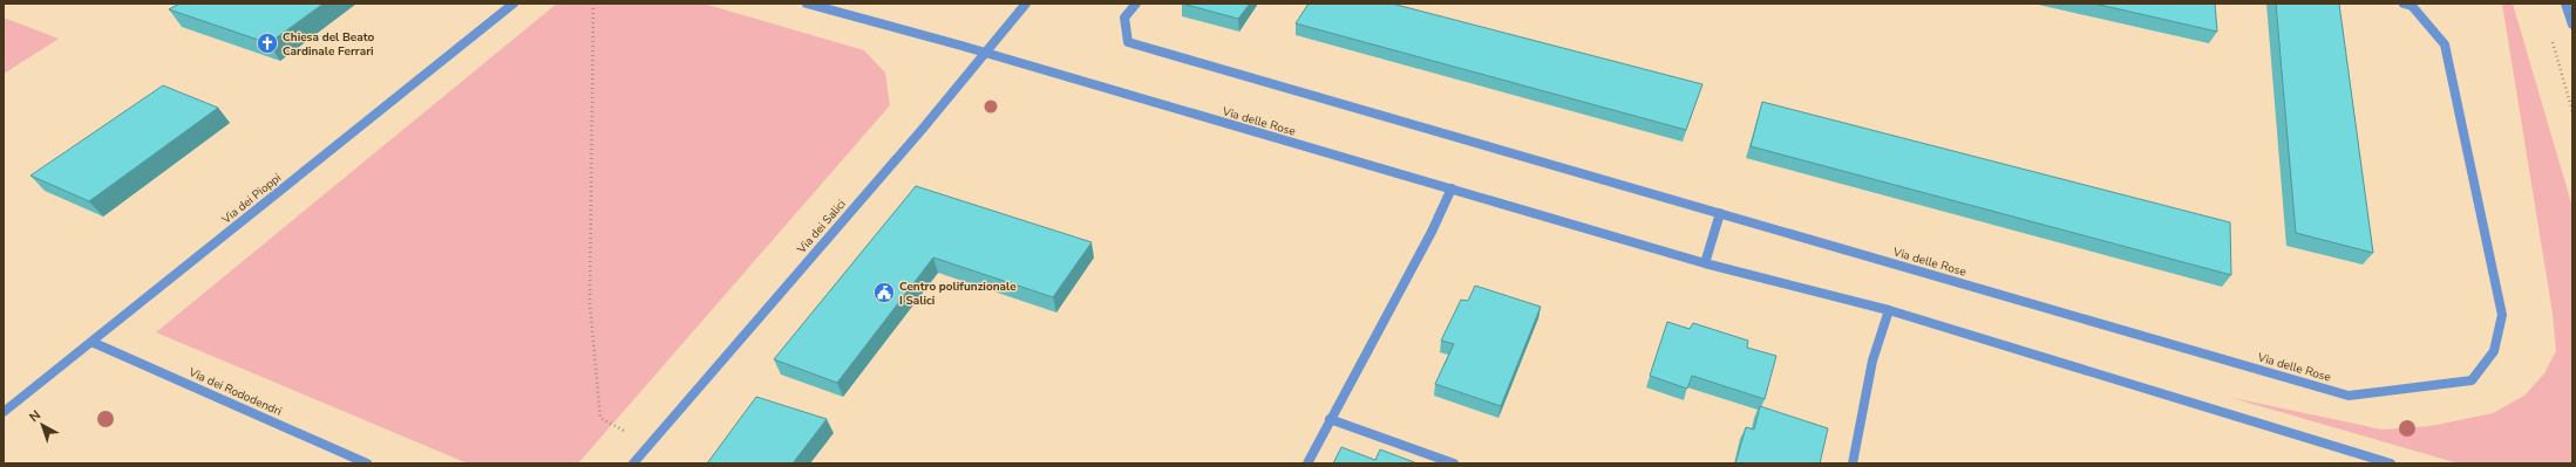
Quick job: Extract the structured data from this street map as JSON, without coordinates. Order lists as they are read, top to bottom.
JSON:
{
  "streets": {
    "street": [
      "Via delle Rose",
      "Via dei Pioppi",
      "Via dei Salici",
      "Via dei Rododendri"
    ]
  },
  "crossings": [
    ["Via delle Rose", "Via dei Salici"],
    ["Via dei Pioppi", "Via dei Rododendri"]
  ],
  "places": {
    "church": ["Chiesa del Beato Cardinale Ferrari"],
    "public building": ["Centro polifunzionale I Salici"]
  },
  "north": "top left"
}
